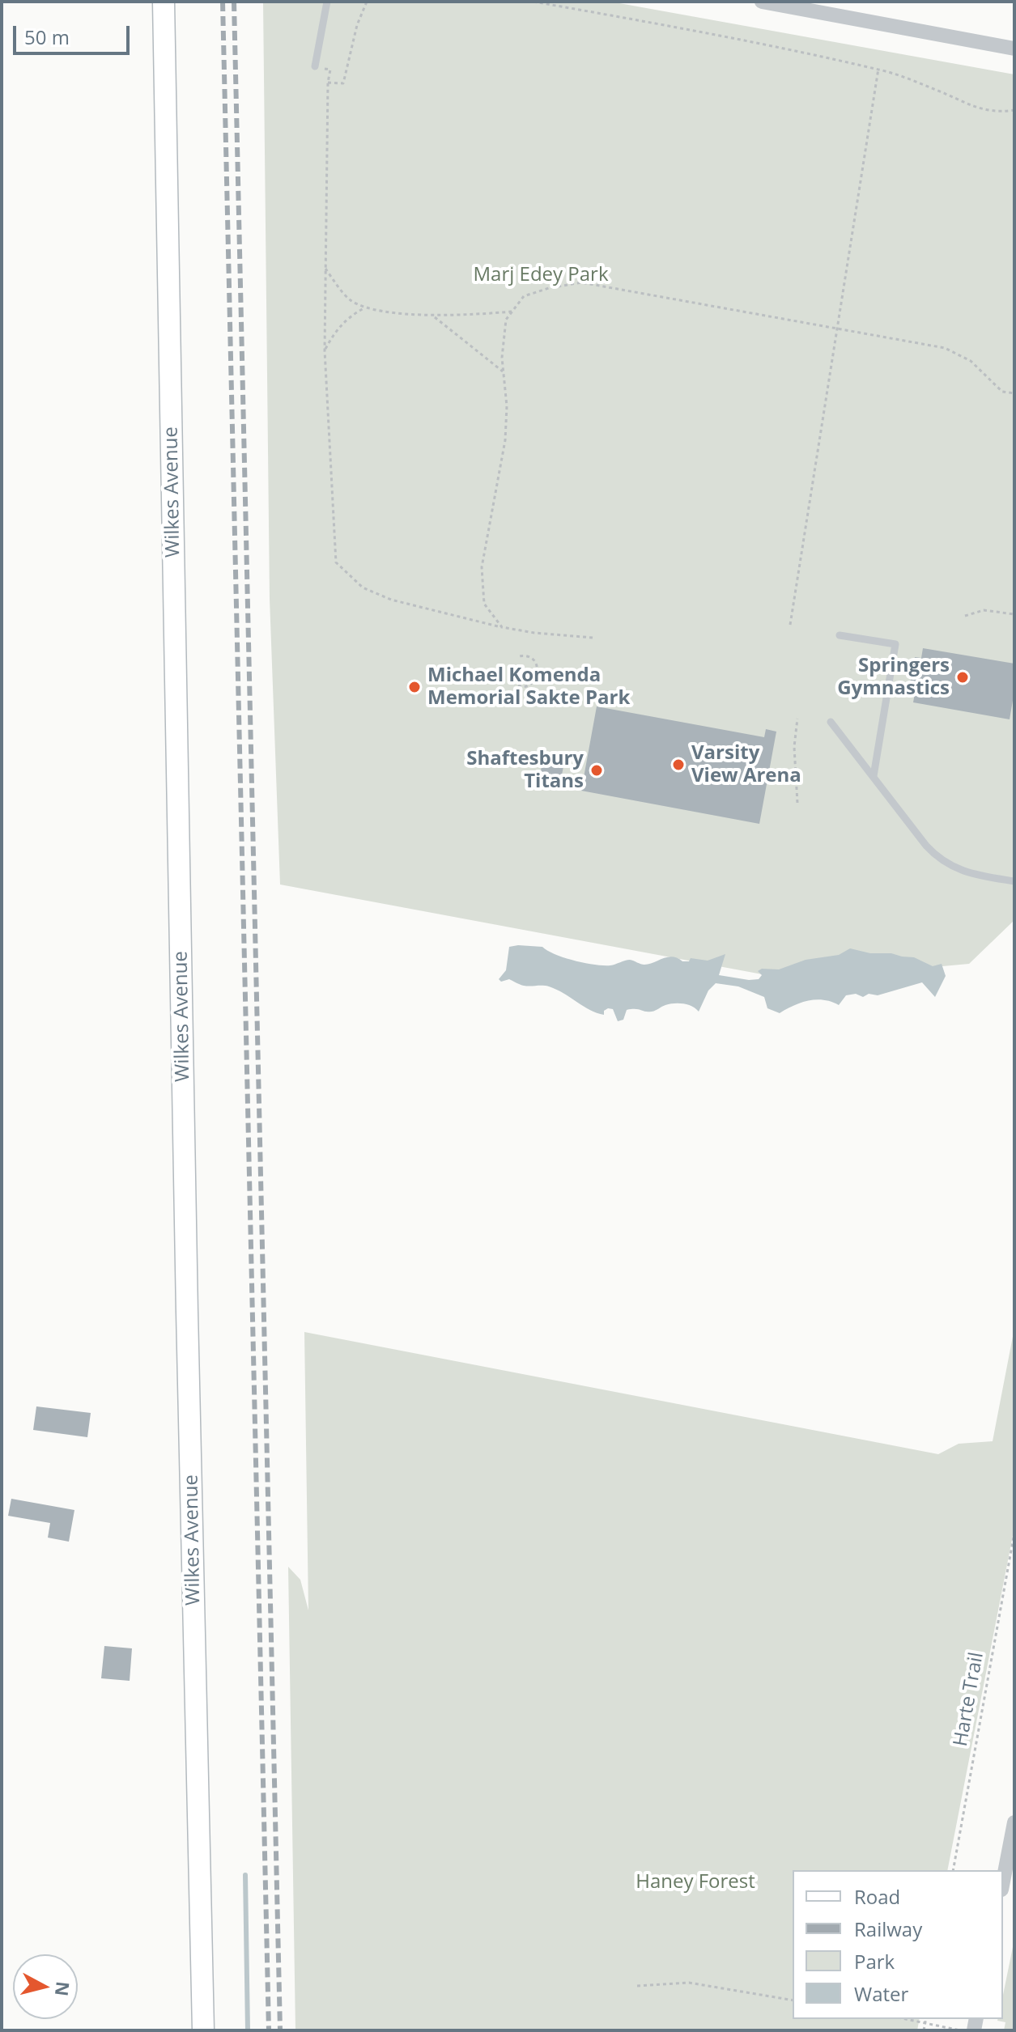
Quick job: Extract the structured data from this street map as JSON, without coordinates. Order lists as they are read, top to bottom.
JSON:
{
  "streets": {
    "main road": ["Wilkes Avenue"],
    "path": ["Harte Trail"]
  },
  "parks": ["Marj Edey Park", "Haney Forest"],
  "places": [
    "Springers Gymnastics",
    "Michael Komenda Memorial Sakte Park",
    "Varsity View Arena",
    "Shaftesbury Titans"
  ],
  "legend": [
    "Road",
    "Railway",
    "Park",
    "Water"
  ],
  "scale_bar": "50 m",
  "north": "right"
}
